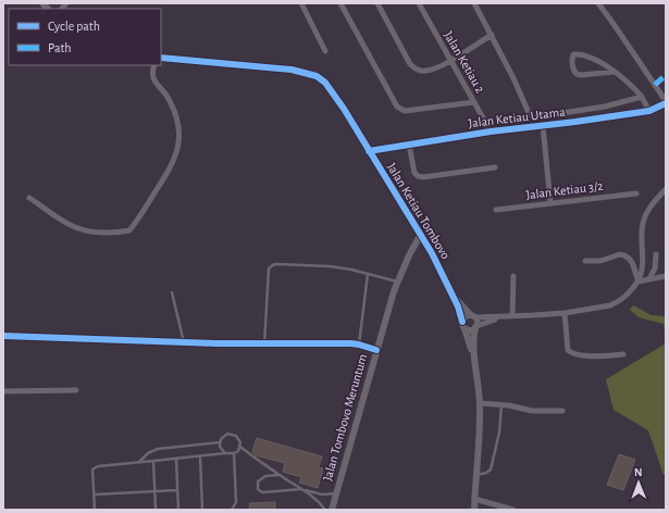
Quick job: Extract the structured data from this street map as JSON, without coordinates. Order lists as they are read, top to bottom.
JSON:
{
  "streets": {
    "street": [
      "Jalan Ketiau 2",
      "Jalan Ketiau Utama",
      "Jalan Ketiau 3/2",
      "Jalan Ketiau Tombovo",
      "Jalan Tombovo Meruntum"
    ]
  },
  "crossings": [
    ["Jalan Ketiau 2", "Jalan Ketiau Utama"],
    ["Jalan Ketiau Utama", "Jalan Ketiau Tombovo"],
    ["Jalan Ketiau Tombovo", "Jalan Tombovo Meruntum"]
  ],
  "legend": ["Cycle path", "Path"],
  "north": "top"
}
